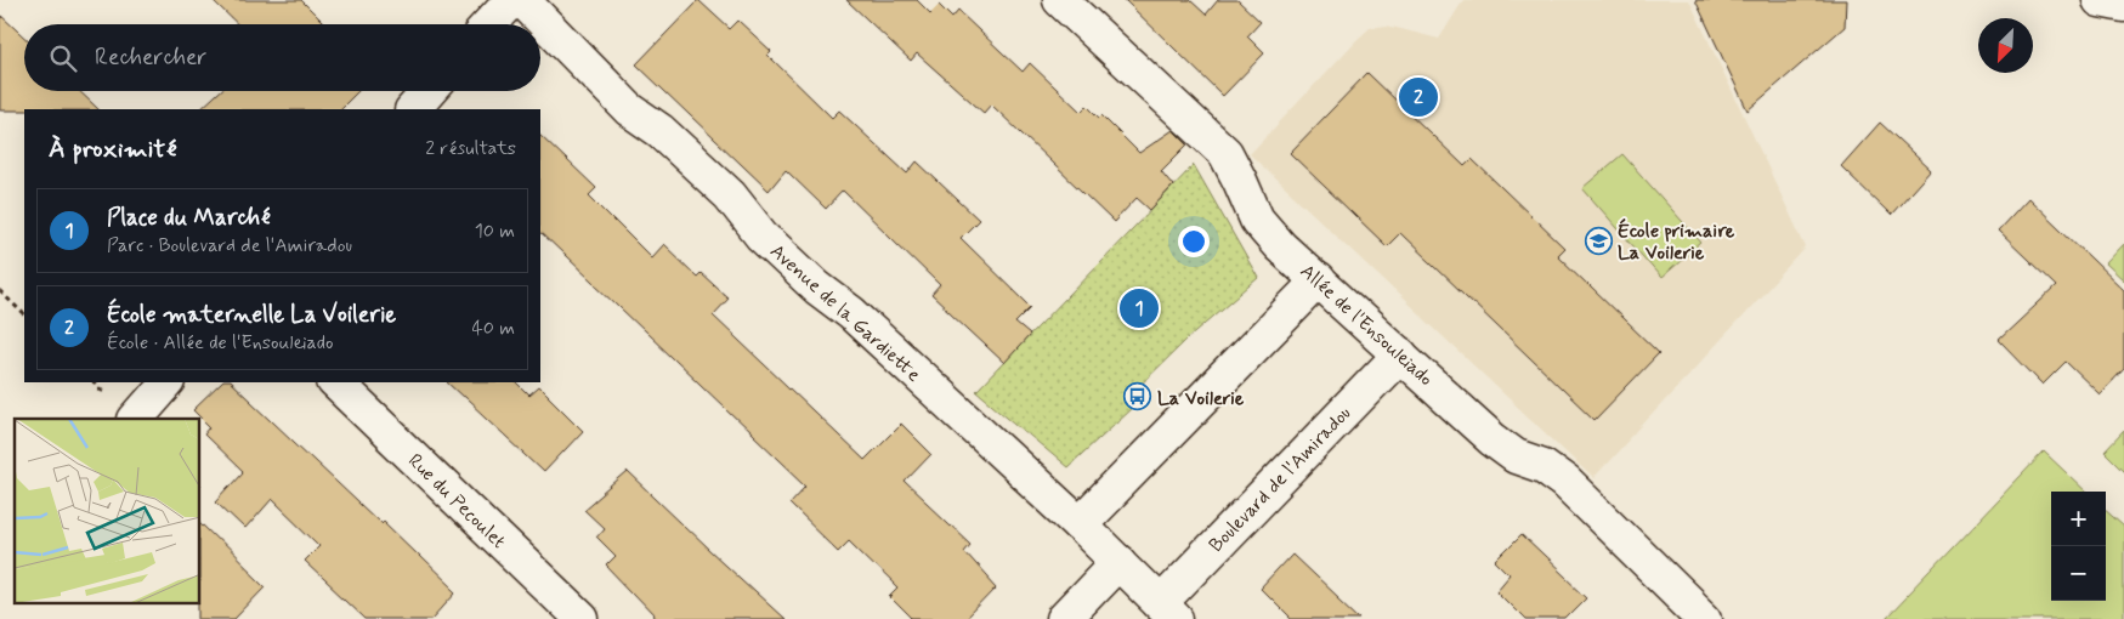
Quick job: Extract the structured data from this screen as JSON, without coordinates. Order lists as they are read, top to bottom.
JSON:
{
  "streets": {
    "street": [
      "Avenue de la Gardiette",
      "Allée de l'Ensouleiado",
      "Boulevard de l'Amiradou",
      "Rue du Pecoulet"
    ]
  },
  "crossings": [
    ["Avenue de la Gardiette", "Boulevard de l'Amiradou"],
    ["Allée de l'Ensouleiado", "Boulevard de l'Amiradou"]
  ],
  "places": {
    "school or university": ["École primaire La Voilerie"],
    "bus stop": ["La Voilerie"]
  },
  "north": "bottom left",
  "page": {
    "search": "Rechercher",
    "pins": ["2", "1"],
    "heading": ["À proximité", "2 résultats"],
    "list": [
      {
        "mark": "1",
        "name": "Place du Marché",
        "note": "Parc · Boulevard de l'Amiradou",
        "value": "10 m"
      },
      {
        "mark": "2",
        "name": "École maternelle La Voilerie",
        "note": "École · Allée de l'Ensouleiado",
        "value": "40 m"
      }
    ],
    "map_buttons": ["+", "−"]
  }
}
